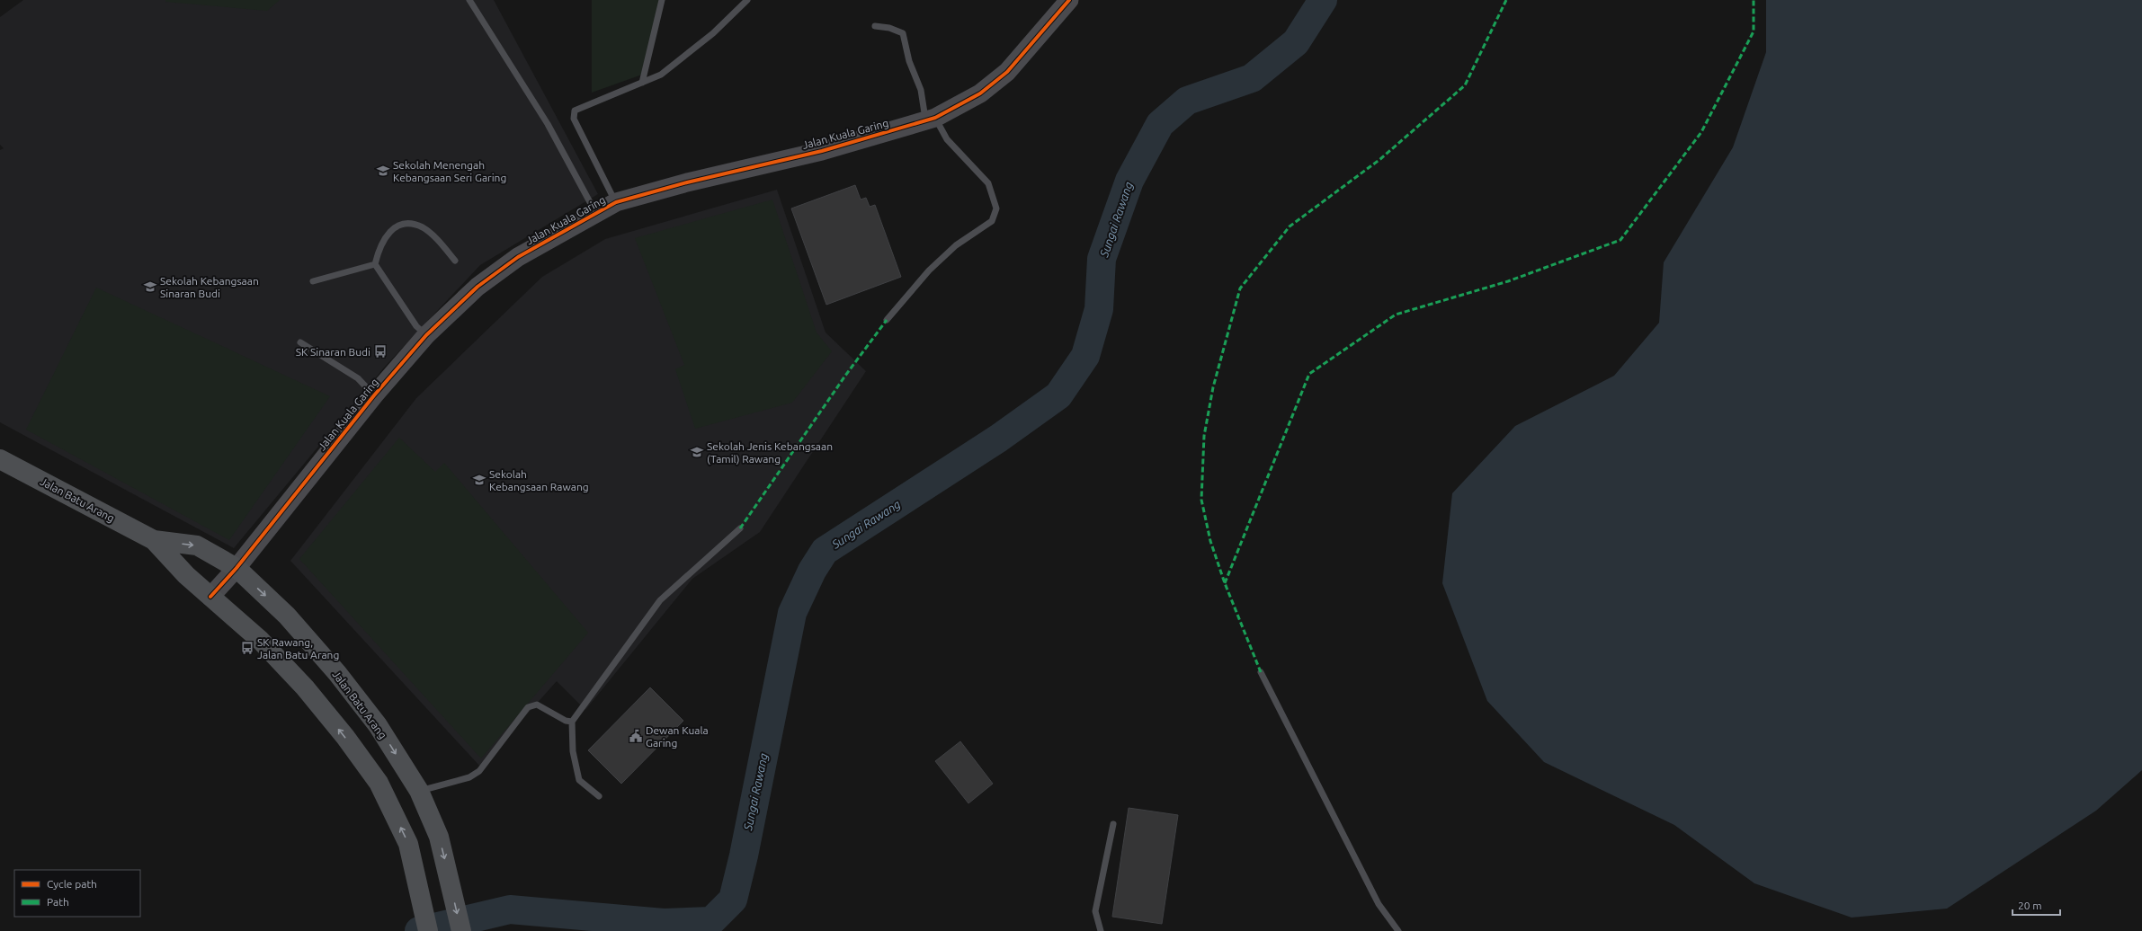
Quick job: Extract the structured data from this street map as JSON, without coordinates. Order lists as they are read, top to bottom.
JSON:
{
  "streets": {
    "main road": ["Jalan Batu Arang"],
    "street": ["Jalan Kuala Garing"]
  },
  "crossings": [
    ["Jalan Kuala Garing", "Jalan Batu Arang"]
  ],
  "water": ["Sungai Rawang"],
  "places": {
    "school or university": [
      "Sekolah Menengah Kebangsaan Seri Garing",
      "Sekolah Kebangsaan Sinaran Budi",
      "Sekolah Jenis Kebangsaan (Tamil) Rawang",
      "Sekolah Kebangsaan Rawang"
    ],
    "bus stop": ["SK Sinaran Budi", "SK Rawang, Jalan Batu Arang"],
    "public building": ["Dewan Kuala Garing"]
  },
  "legend": ["Cycle path", "Path"],
  "scale_bar": "20 m"
}
